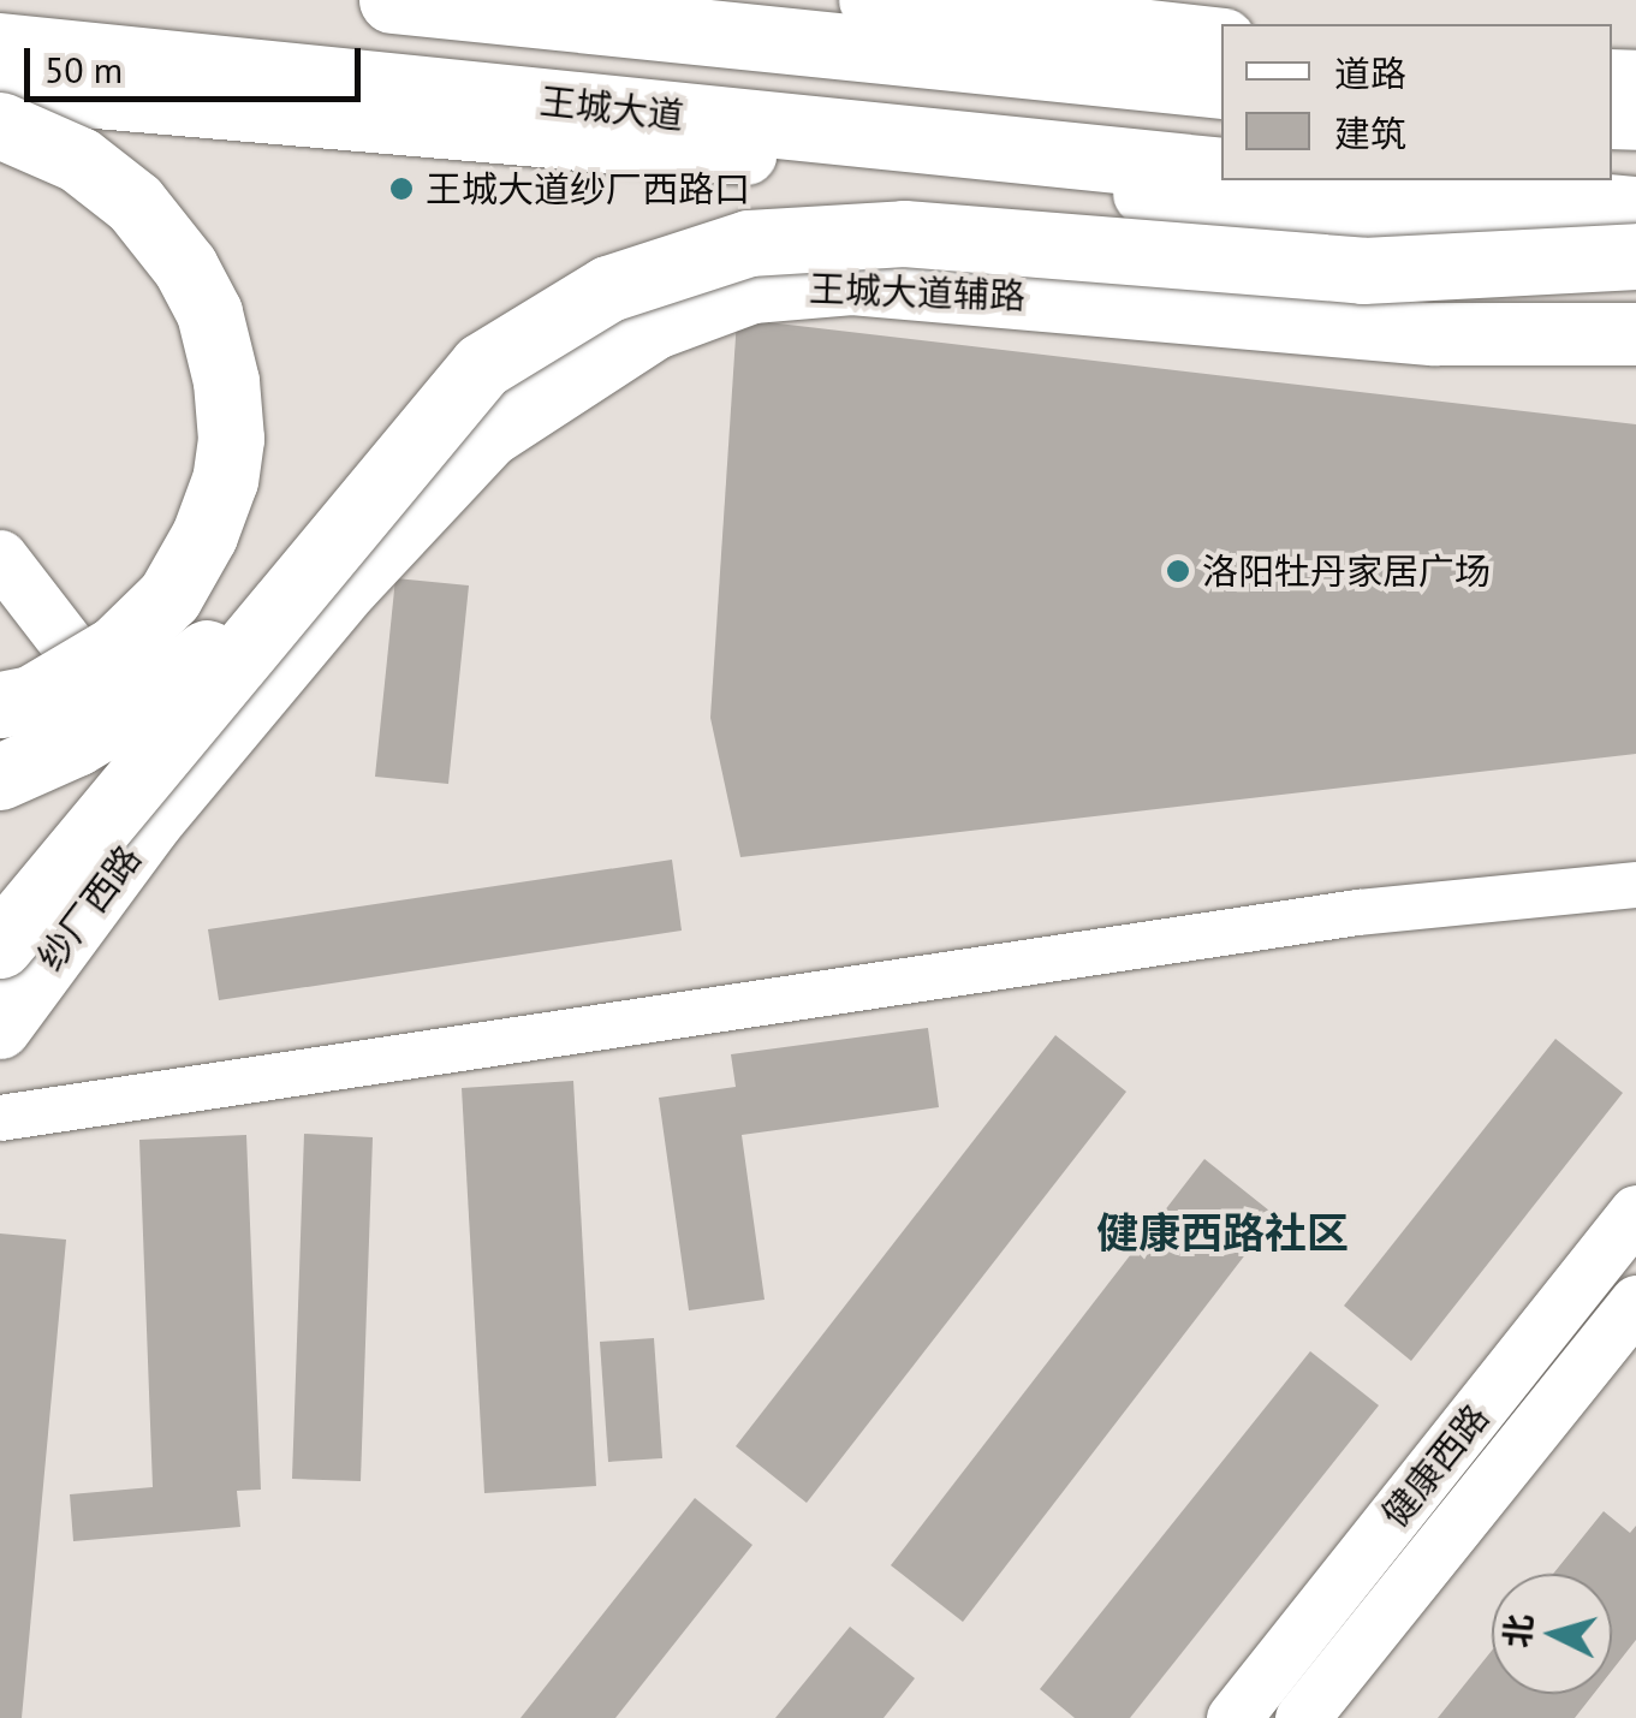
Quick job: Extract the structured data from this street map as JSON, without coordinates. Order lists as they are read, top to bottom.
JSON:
{
  "streets": {
    "highway": ["王城大道"],
    "main road": ["王城大道辅路", "纱厂西路"],
    "street": ["健康西路"]
  },
  "crossings": [
    ["王城大道辅路", "纱厂西路"]
  ],
  "districts": ["健康西路社区"],
  "places": ["王城大道纱厂西路口", "洛阳牡丹家居广场"],
  "legend": ["道路", "建筑"],
  "scale_bar": "50 m",
  "north": "left"
}
